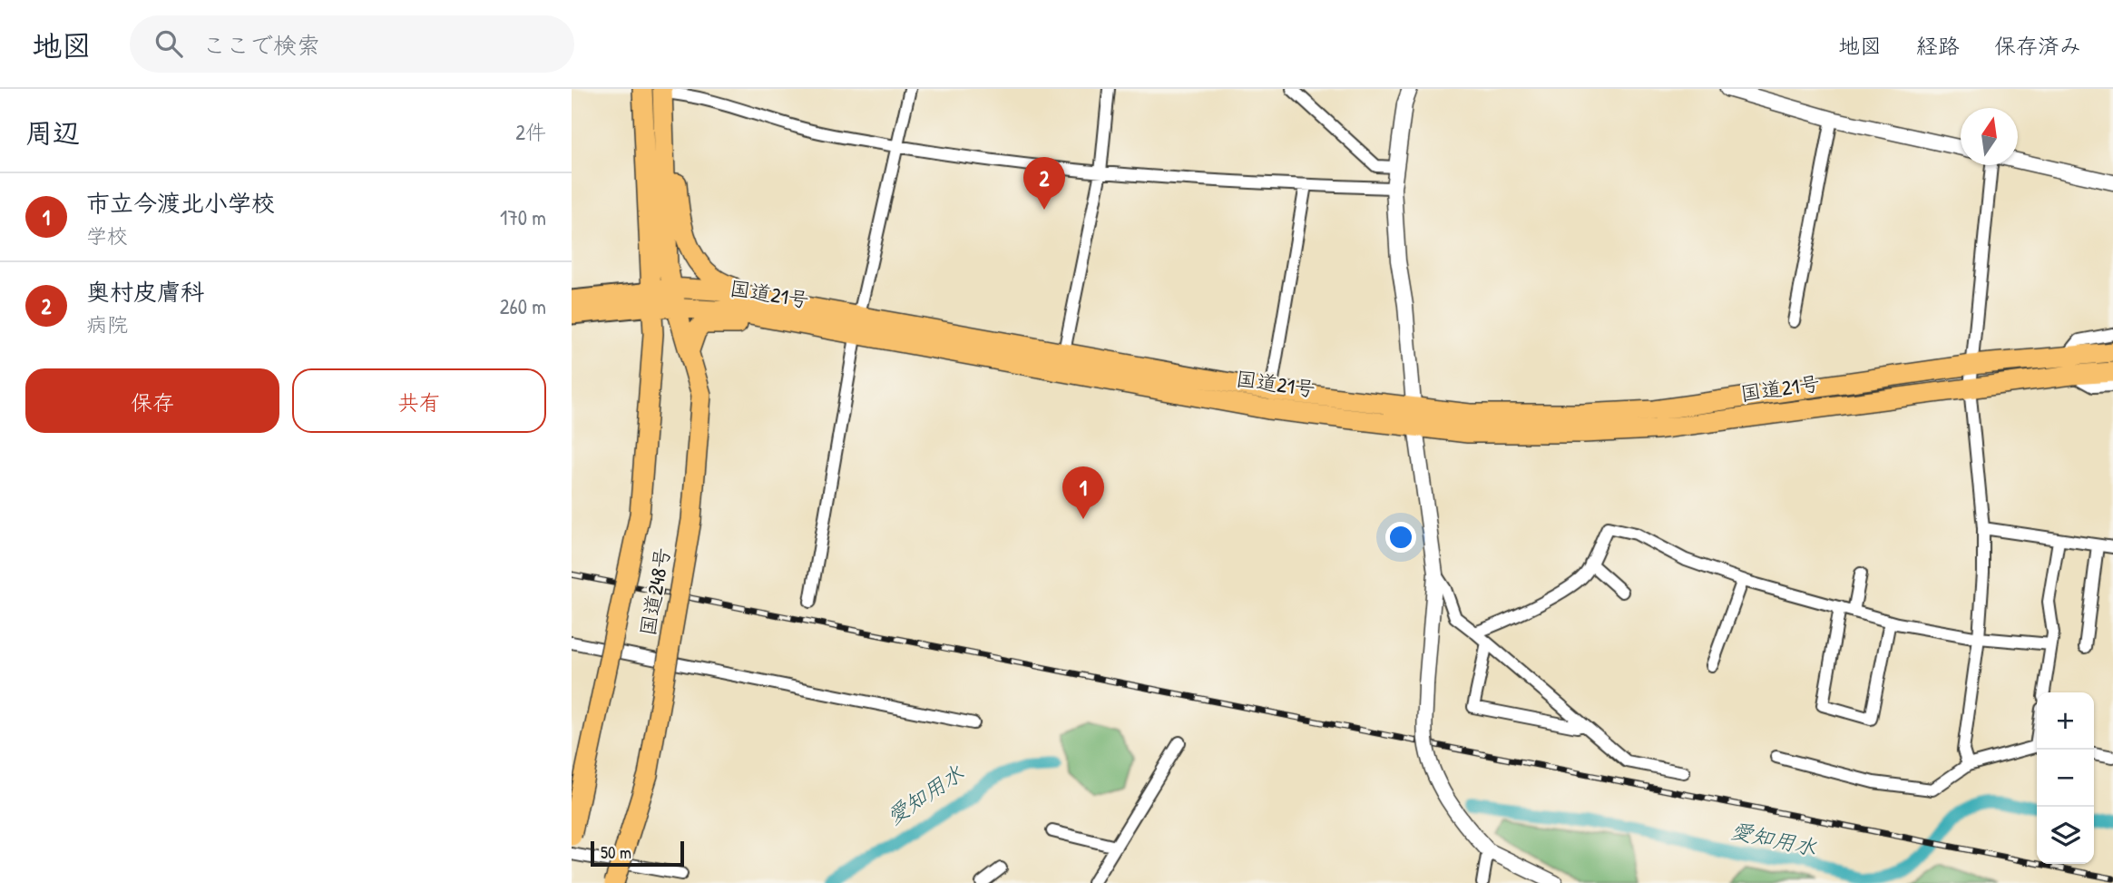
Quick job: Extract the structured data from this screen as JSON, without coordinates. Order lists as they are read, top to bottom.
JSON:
{
  "streets": {
    "highway": ["国道21号", "国道248号"]
  },
  "crossings": [
    ["国道21号", "国道248号"]
  ],
  "water": ["愛知用水"],
  "scale_bar": "50 m",
  "north": "top",
  "page": {
    "header": "地図",
    "search": "ここで検索",
    "nav": ["地図", "経路", "保存済み"],
    "heading": ["周辺", "2件"],
    "pins": ["2", "1"],
    "list": [
      {
        "mark": "1",
        "name": "市立今渡北小学校",
        "note": "学校",
        "value": "170 m"
      },
      {
        "mark": "2",
        "name": "奥村皮膚科",
        "note": "病院",
        "value": "260 m"
      }
    ],
    "buttons": ["保存", "共有"],
    "map_buttons": ["+", "−"],
    "scale": "50 m"
  }
}
